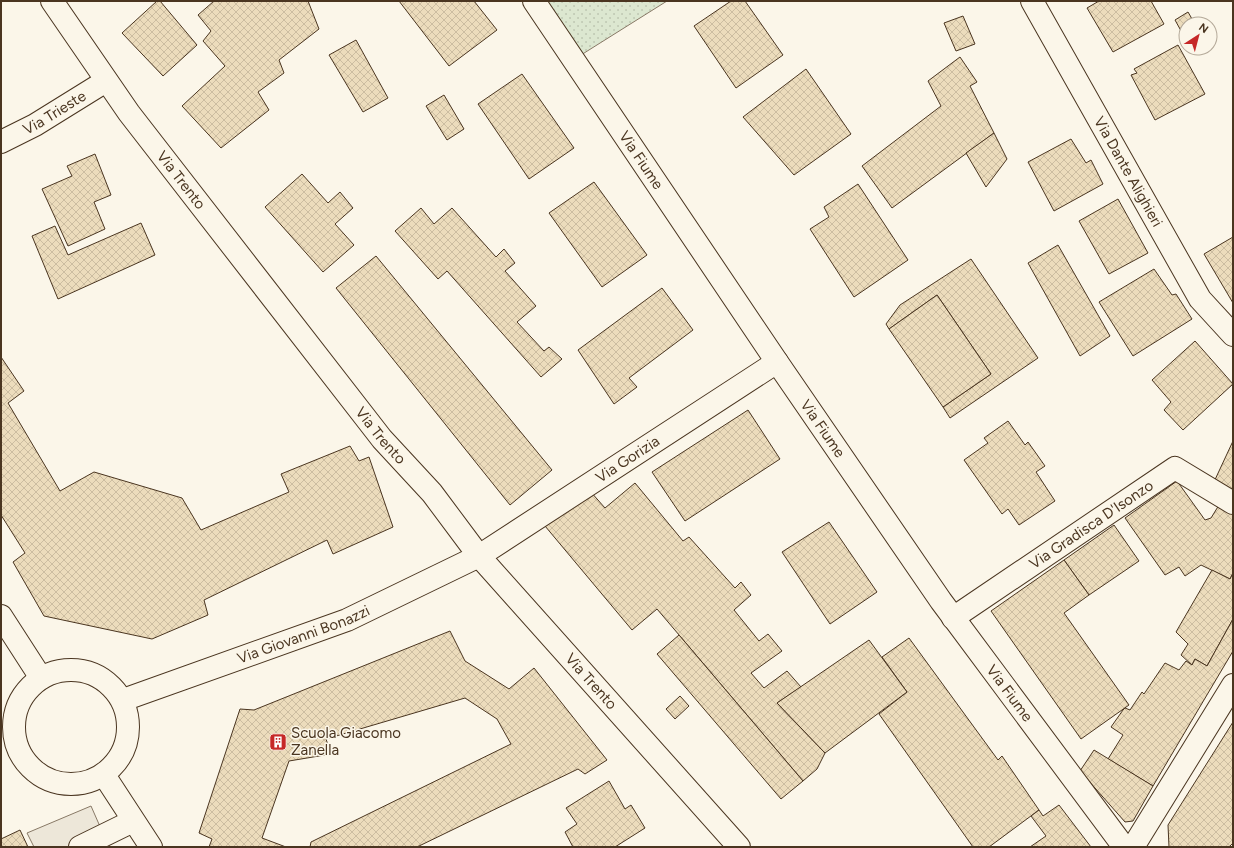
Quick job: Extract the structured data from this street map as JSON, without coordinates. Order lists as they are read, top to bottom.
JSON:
{
  "streets": {
    "street": [
      "Via Trieste",
      "Via Fiume",
      "Via Dante Alighieri",
      "Via Trento",
      "Via Gorizia",
      "Via Gradisca D'Isonzo",
      "Via Giovanni Bonazzi"
    ]
  },
  "crossings": [
    ["Via Trieste", "Via Trento"],
    ["Via Fiume", "Via Gorizia"],
    ["Via Fiume", "Via Gradisca D'Isonzo"],
    ["Via Trento", "Via Gorizia"],
    ["Via Trento", "Via Giovanni Bonazzi"],
    ["Via Gorizia", "Via Giovanni Bonazzi"]
  ],
  "places": {
    "building": ["Scuola Giacomo Zanella"]
  },
  "north": "top right"
}
